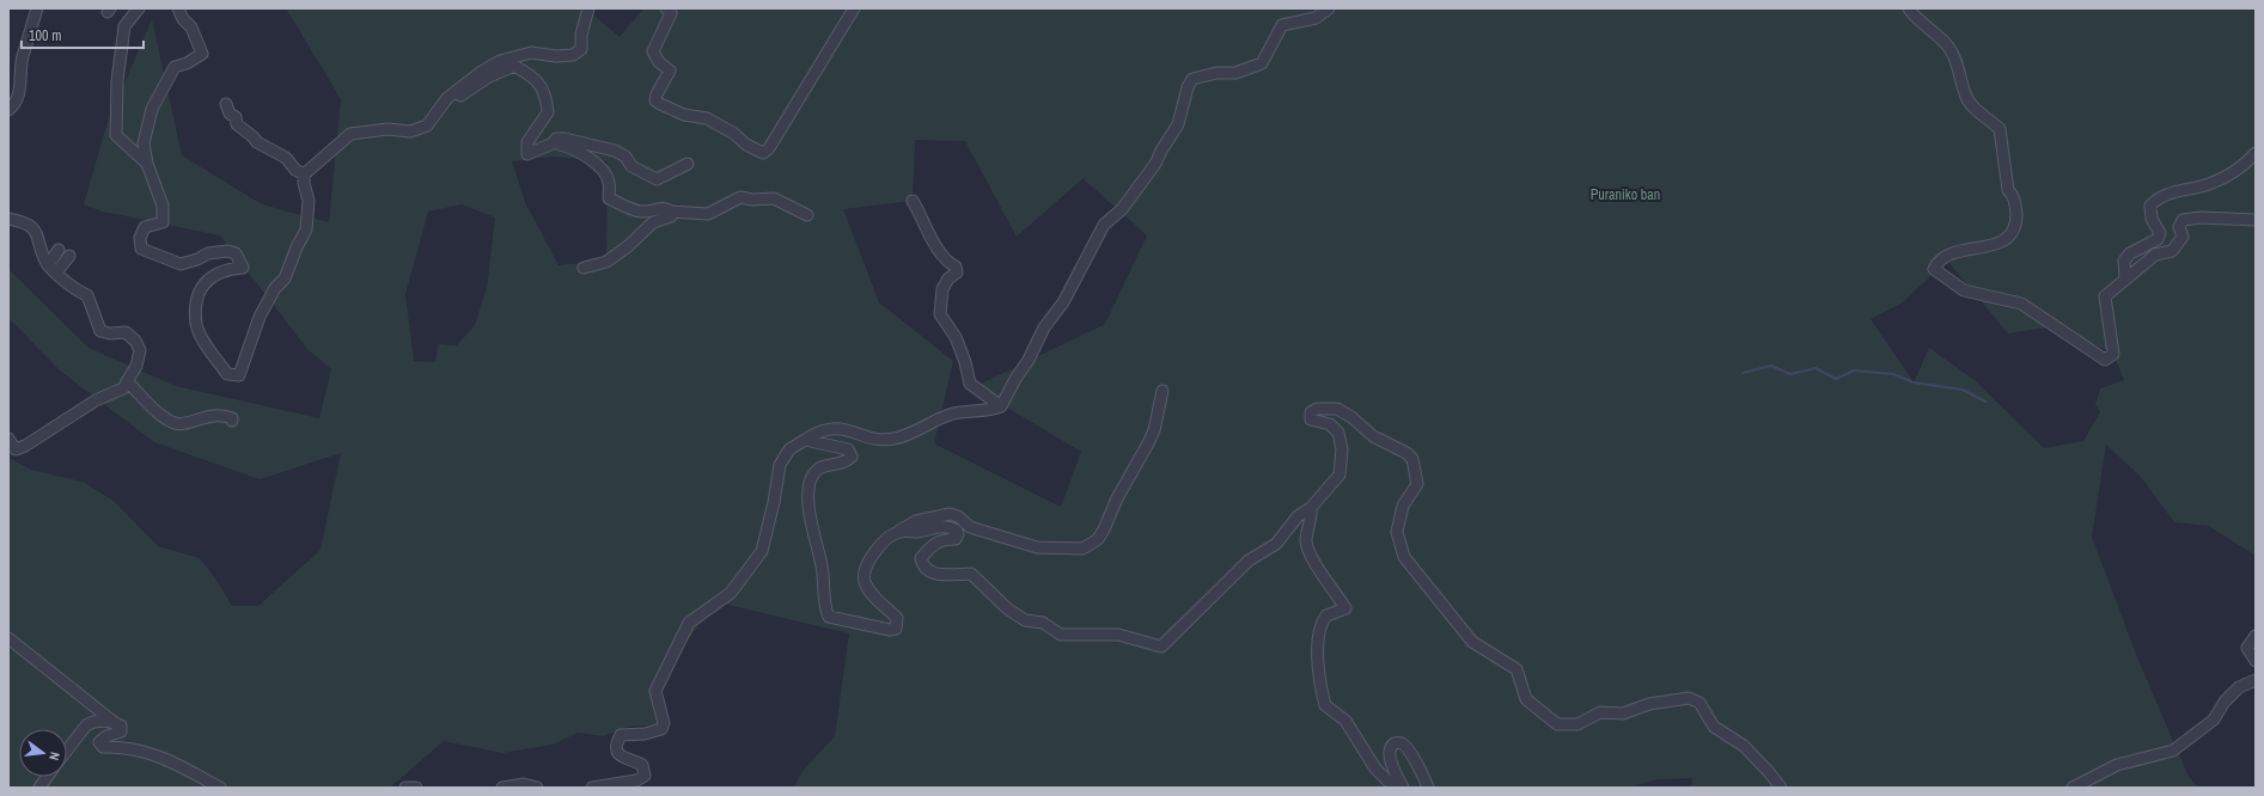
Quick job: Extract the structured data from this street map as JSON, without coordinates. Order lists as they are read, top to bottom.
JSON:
{
  "parks": ["Puraniko ban"],
  "scale_bar": "100 m",
  "north": "right"
}
